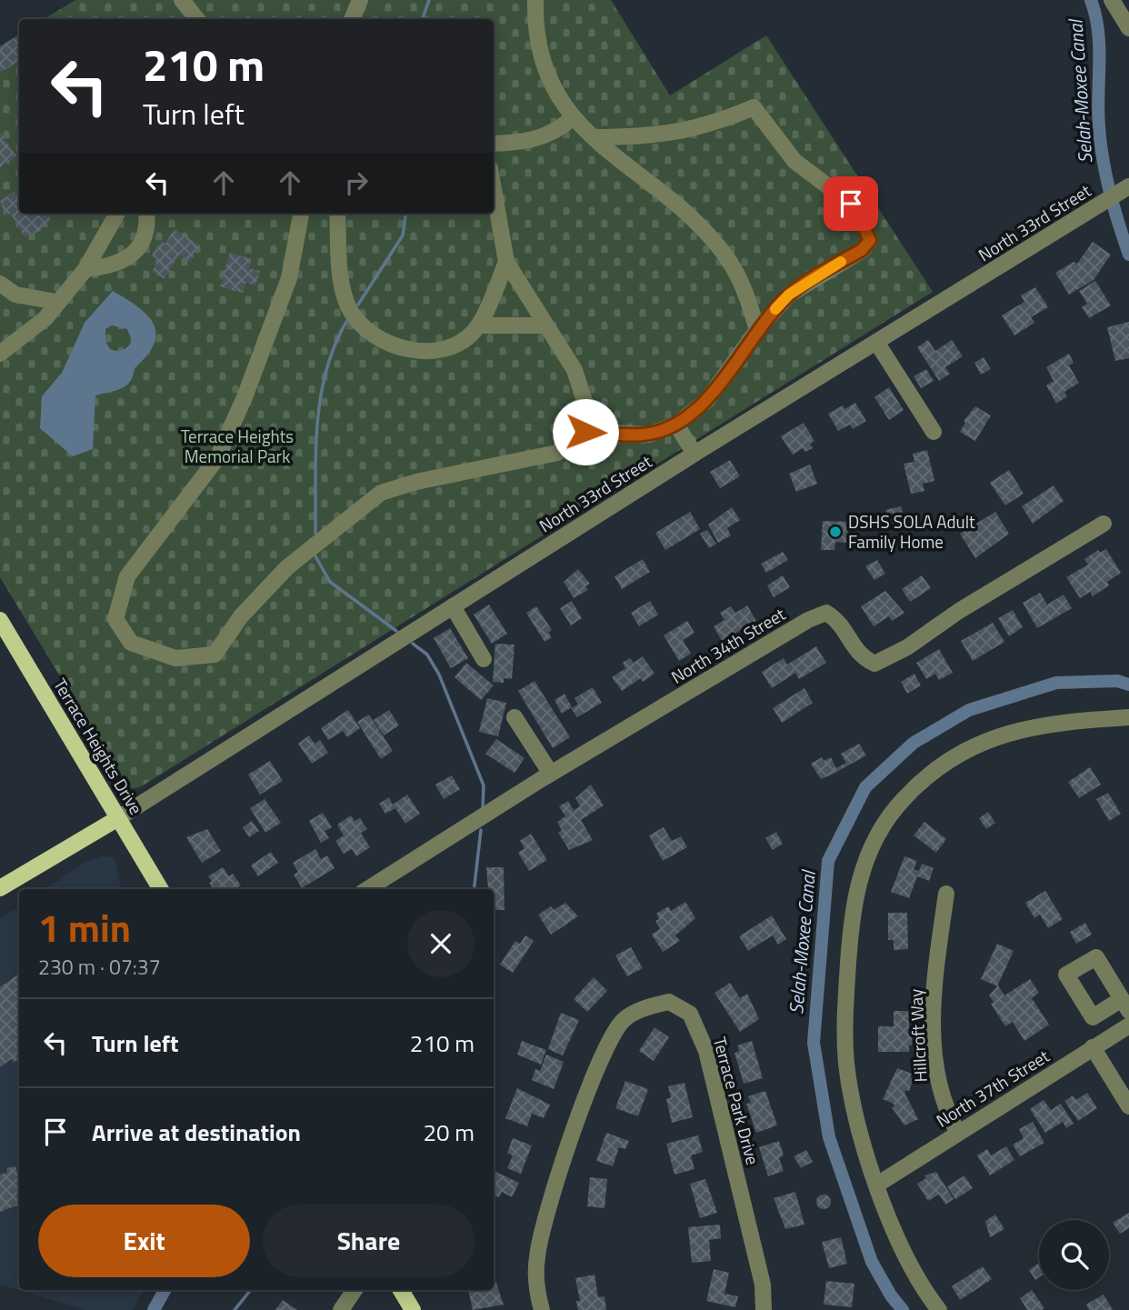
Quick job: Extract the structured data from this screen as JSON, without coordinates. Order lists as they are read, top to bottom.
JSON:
{
  "streets": {
    "main road": ["Terrace Heights Drive"],
    "street": [
      "North 33rd Street",
      "North 34th Street",
      "Hillcroft Way",
      "North 37th Street",
      "Terrace Park Drive"
    ]
  },
  "crossings": [
    ["North 33rd Street", "Terrace Heights Drive"],
    ["Hillcroft Way", "North 37th Street"]
  ],
  "water": ["Selah-Moxee Canal"],
  "parks": ["Terrace Heights Memorial Park"],
  "places": ["DSHS SOLA Adult Family Home"],
  "page": {
    "turn": ["210 m", "Turn left"],
    "heading": ["1 min", "230 m · 07:37"],
    "list": [
      {
        "name": "Turn left",
        "value": "210 m"
      },
      {
        "name": "Arrive at destination",
        "value": "20 m"
      }
    ],
    "buttons": ["Exit", "Share"]
  }
}
